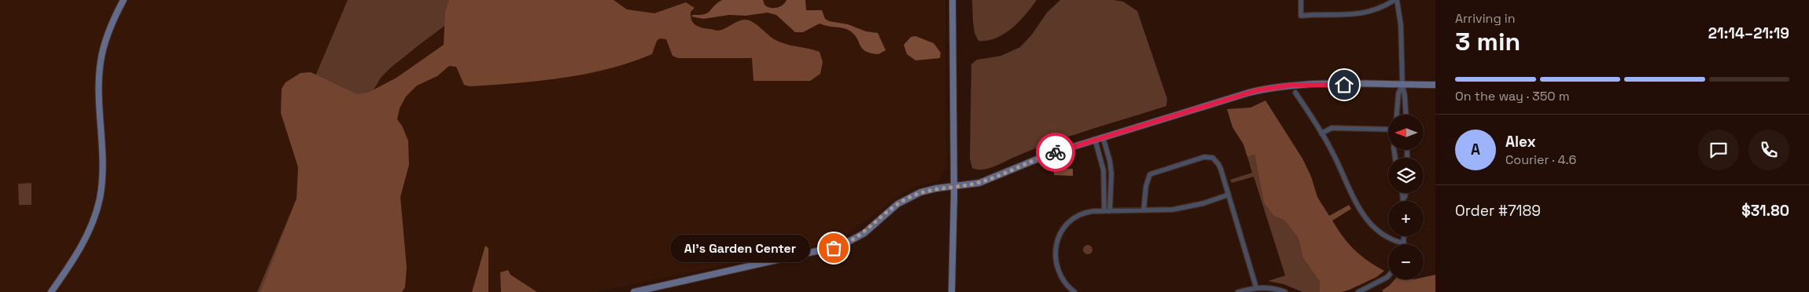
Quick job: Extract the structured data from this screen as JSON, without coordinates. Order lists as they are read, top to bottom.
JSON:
{
  "places": ["Al's Garden Center"],
  "north": "left",
  "page": {
    "heading": ["3 min", "Arriving in", "21:14–21:19"],
    "panel": [
      "Alex",
      "Courier · 4.6",
      "Order #7189",
      "$31.80"
    ],
    "bar": "On the way · 350 m",
    "map_buttons": ["+", "−"],
    "round": "A",
    "bubble": "Al's Garden Center"
  }
}
